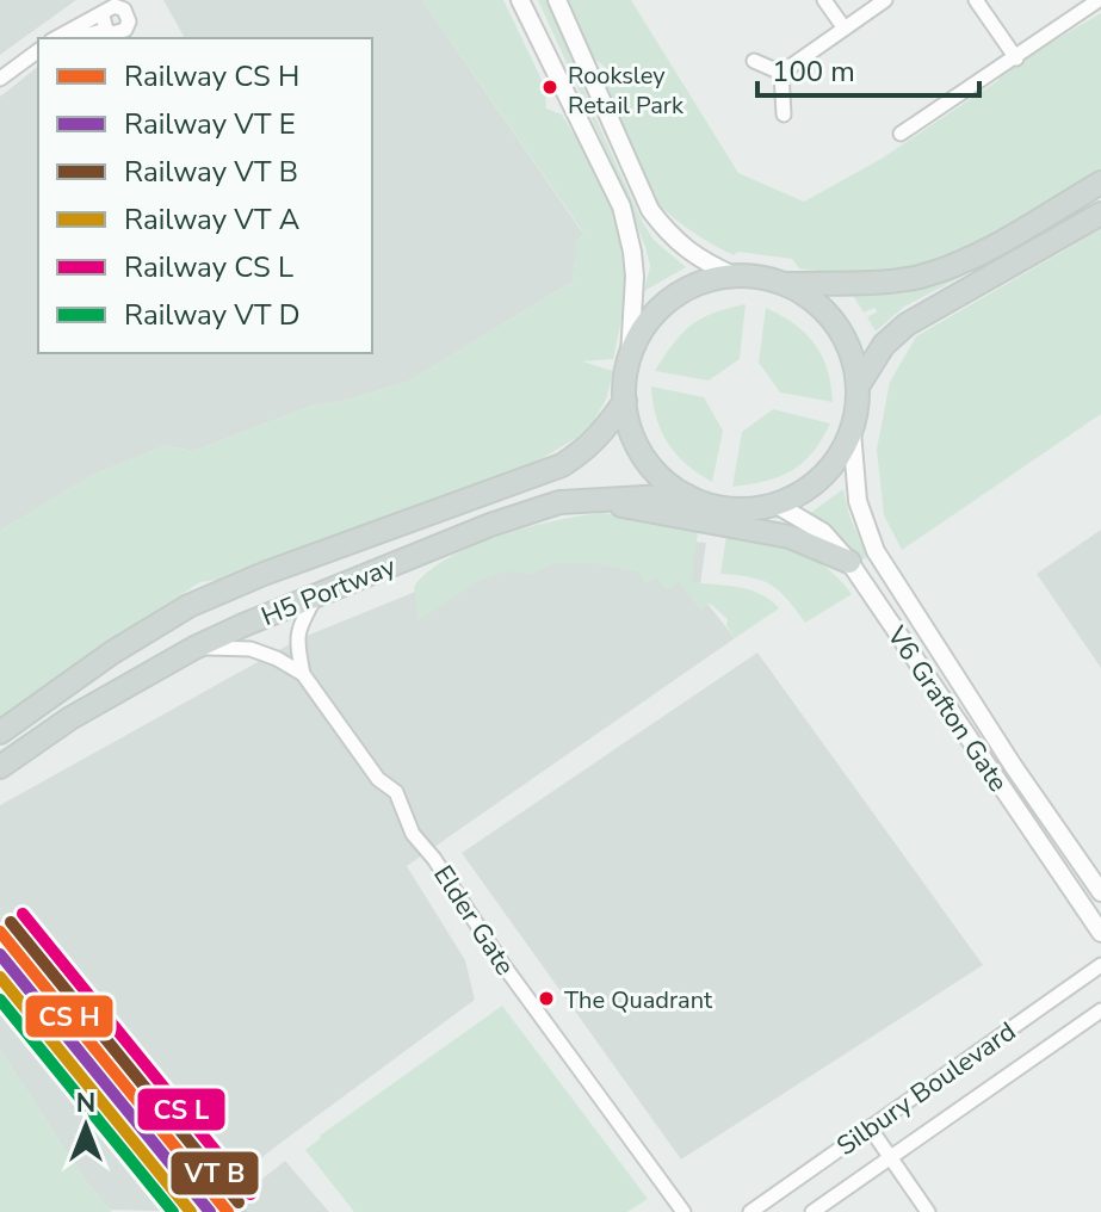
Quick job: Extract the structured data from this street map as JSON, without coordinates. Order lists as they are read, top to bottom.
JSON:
{
  "streets": {
    "main road": ["H5 Portway"],
    "street": ["V6 Grafton Gate", "Elder Gate", "Silbury Boulevard"]
  },
  "crossings": [
    ["H5 Portway", "V6 Grafton Gate"],
    ["H5 Portway", "Elder Gate"]
  ],
  "places": ["Rooksley Retail Park", "The Quadrant"],
  "legend": [
    "Railway CS H",
    "Railway VT E",
    "Railway VT B",
    "Railway VT A",
    "Railway CS L",
    "Railway VT D"
  ],
  "scale_bar": "100 m",
  "north": "top"
}
